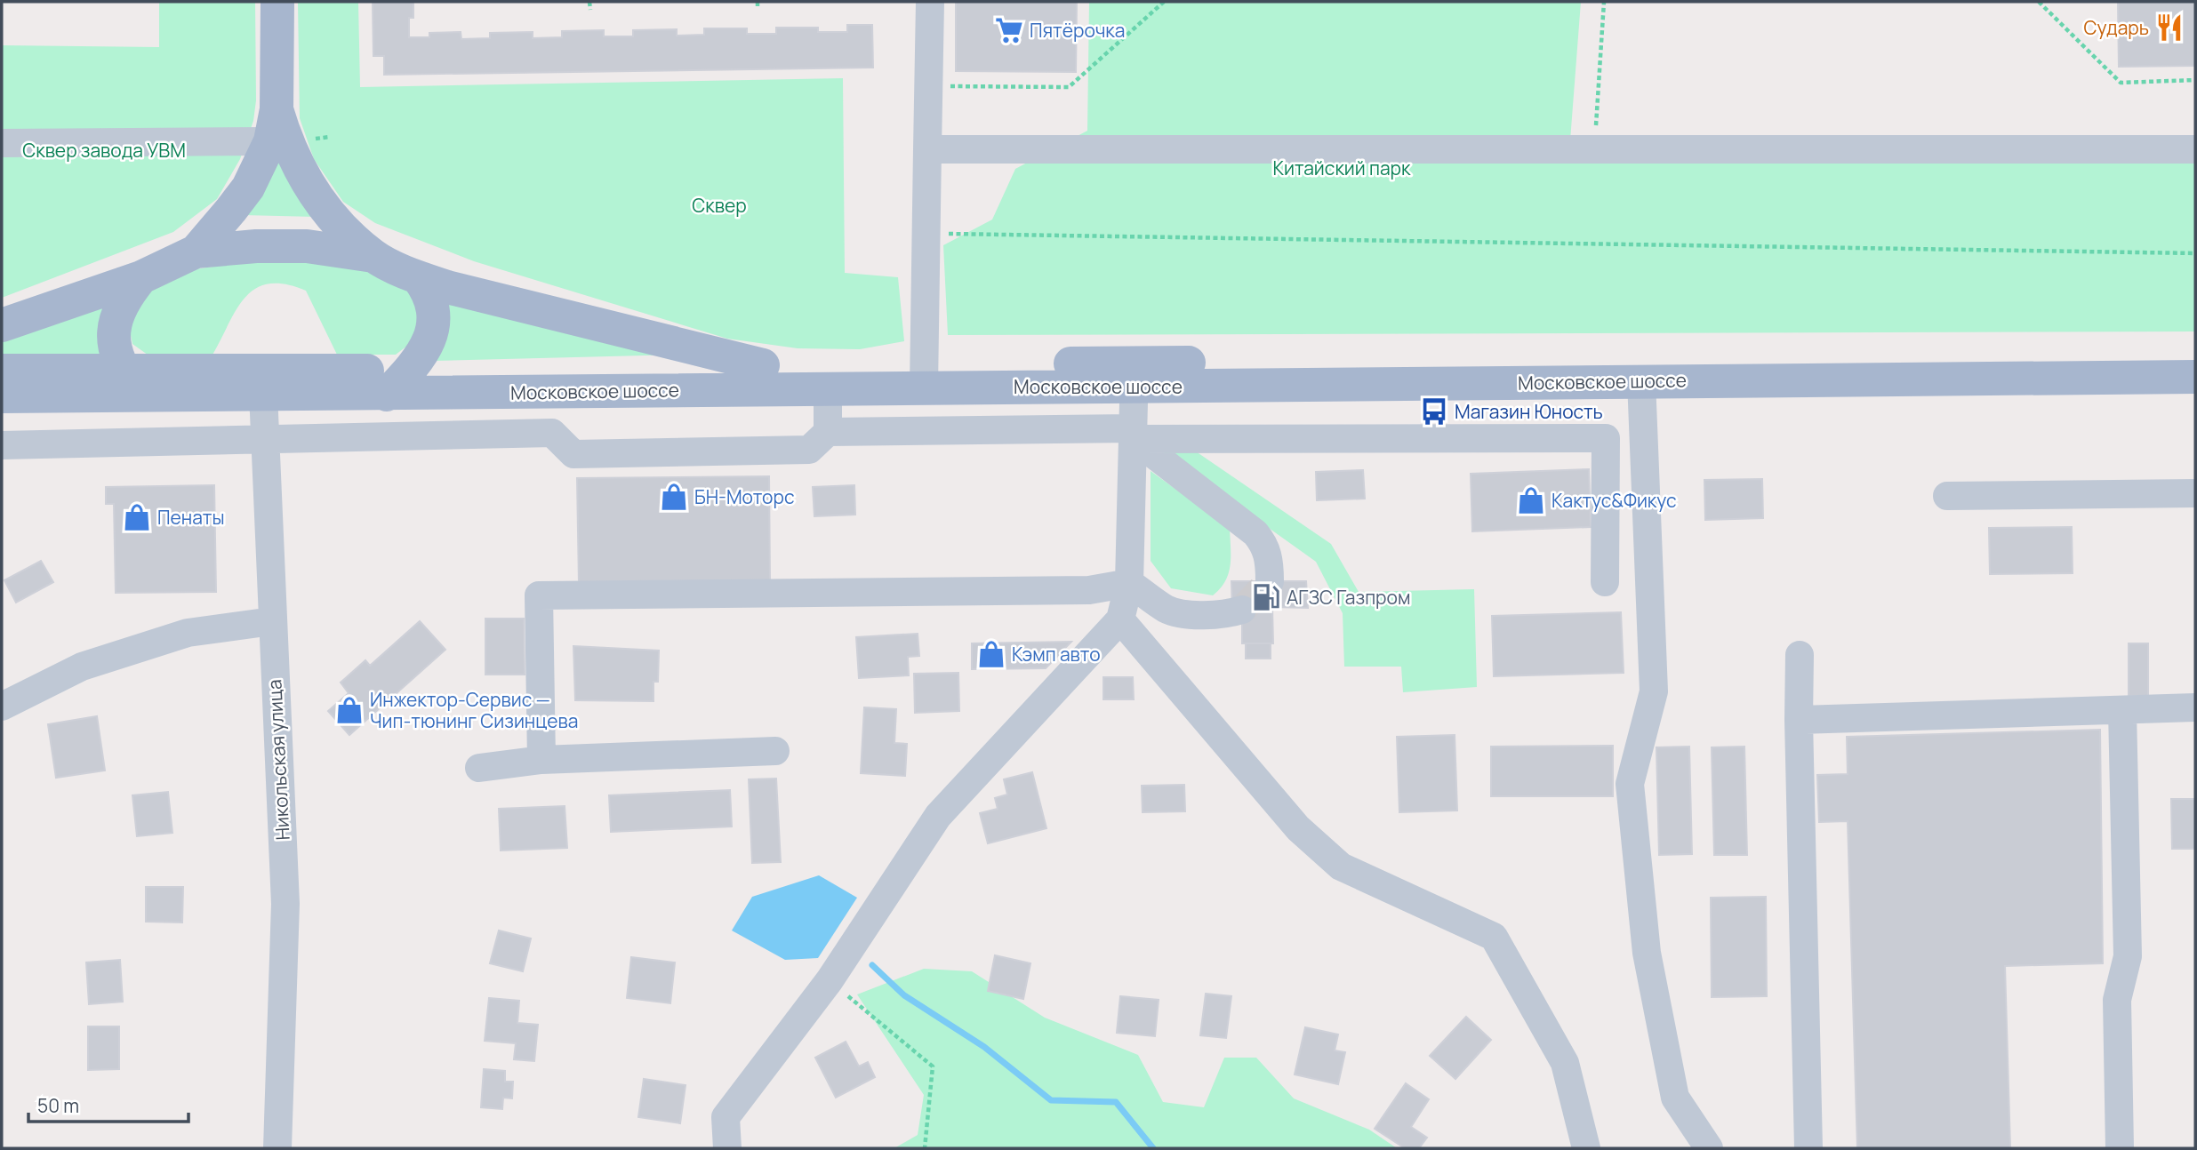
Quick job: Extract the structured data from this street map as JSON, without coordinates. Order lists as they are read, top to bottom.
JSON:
{
  "streets": {
    "main road": ["Московское шоссе"],
    "street": ["Никольская улица"]
  },
  "crossings": [
    ["Московское шоссе", "Никольская улица"]
  ],
  "parks": ["Сквер завода УВМ", "Китайский парк", "Сквер"],
  "places": {
    "restaurant": ["Сударь"],
    "supermarket": ["Пятёрочка"],
    "bus stop": ["Магазин Юность"],
    "shop": [
      "БН-Моторс",
      "Кактус&Фикус",
      "Пенаты",
      "Кэмп авто",
      "Инжектор-Сервис — Чип-тюнинг Сизинцева"
    ],
    "fuel station": ["АГЗС Газпром"]
  },
  "scale_bar": "50 m"
}
